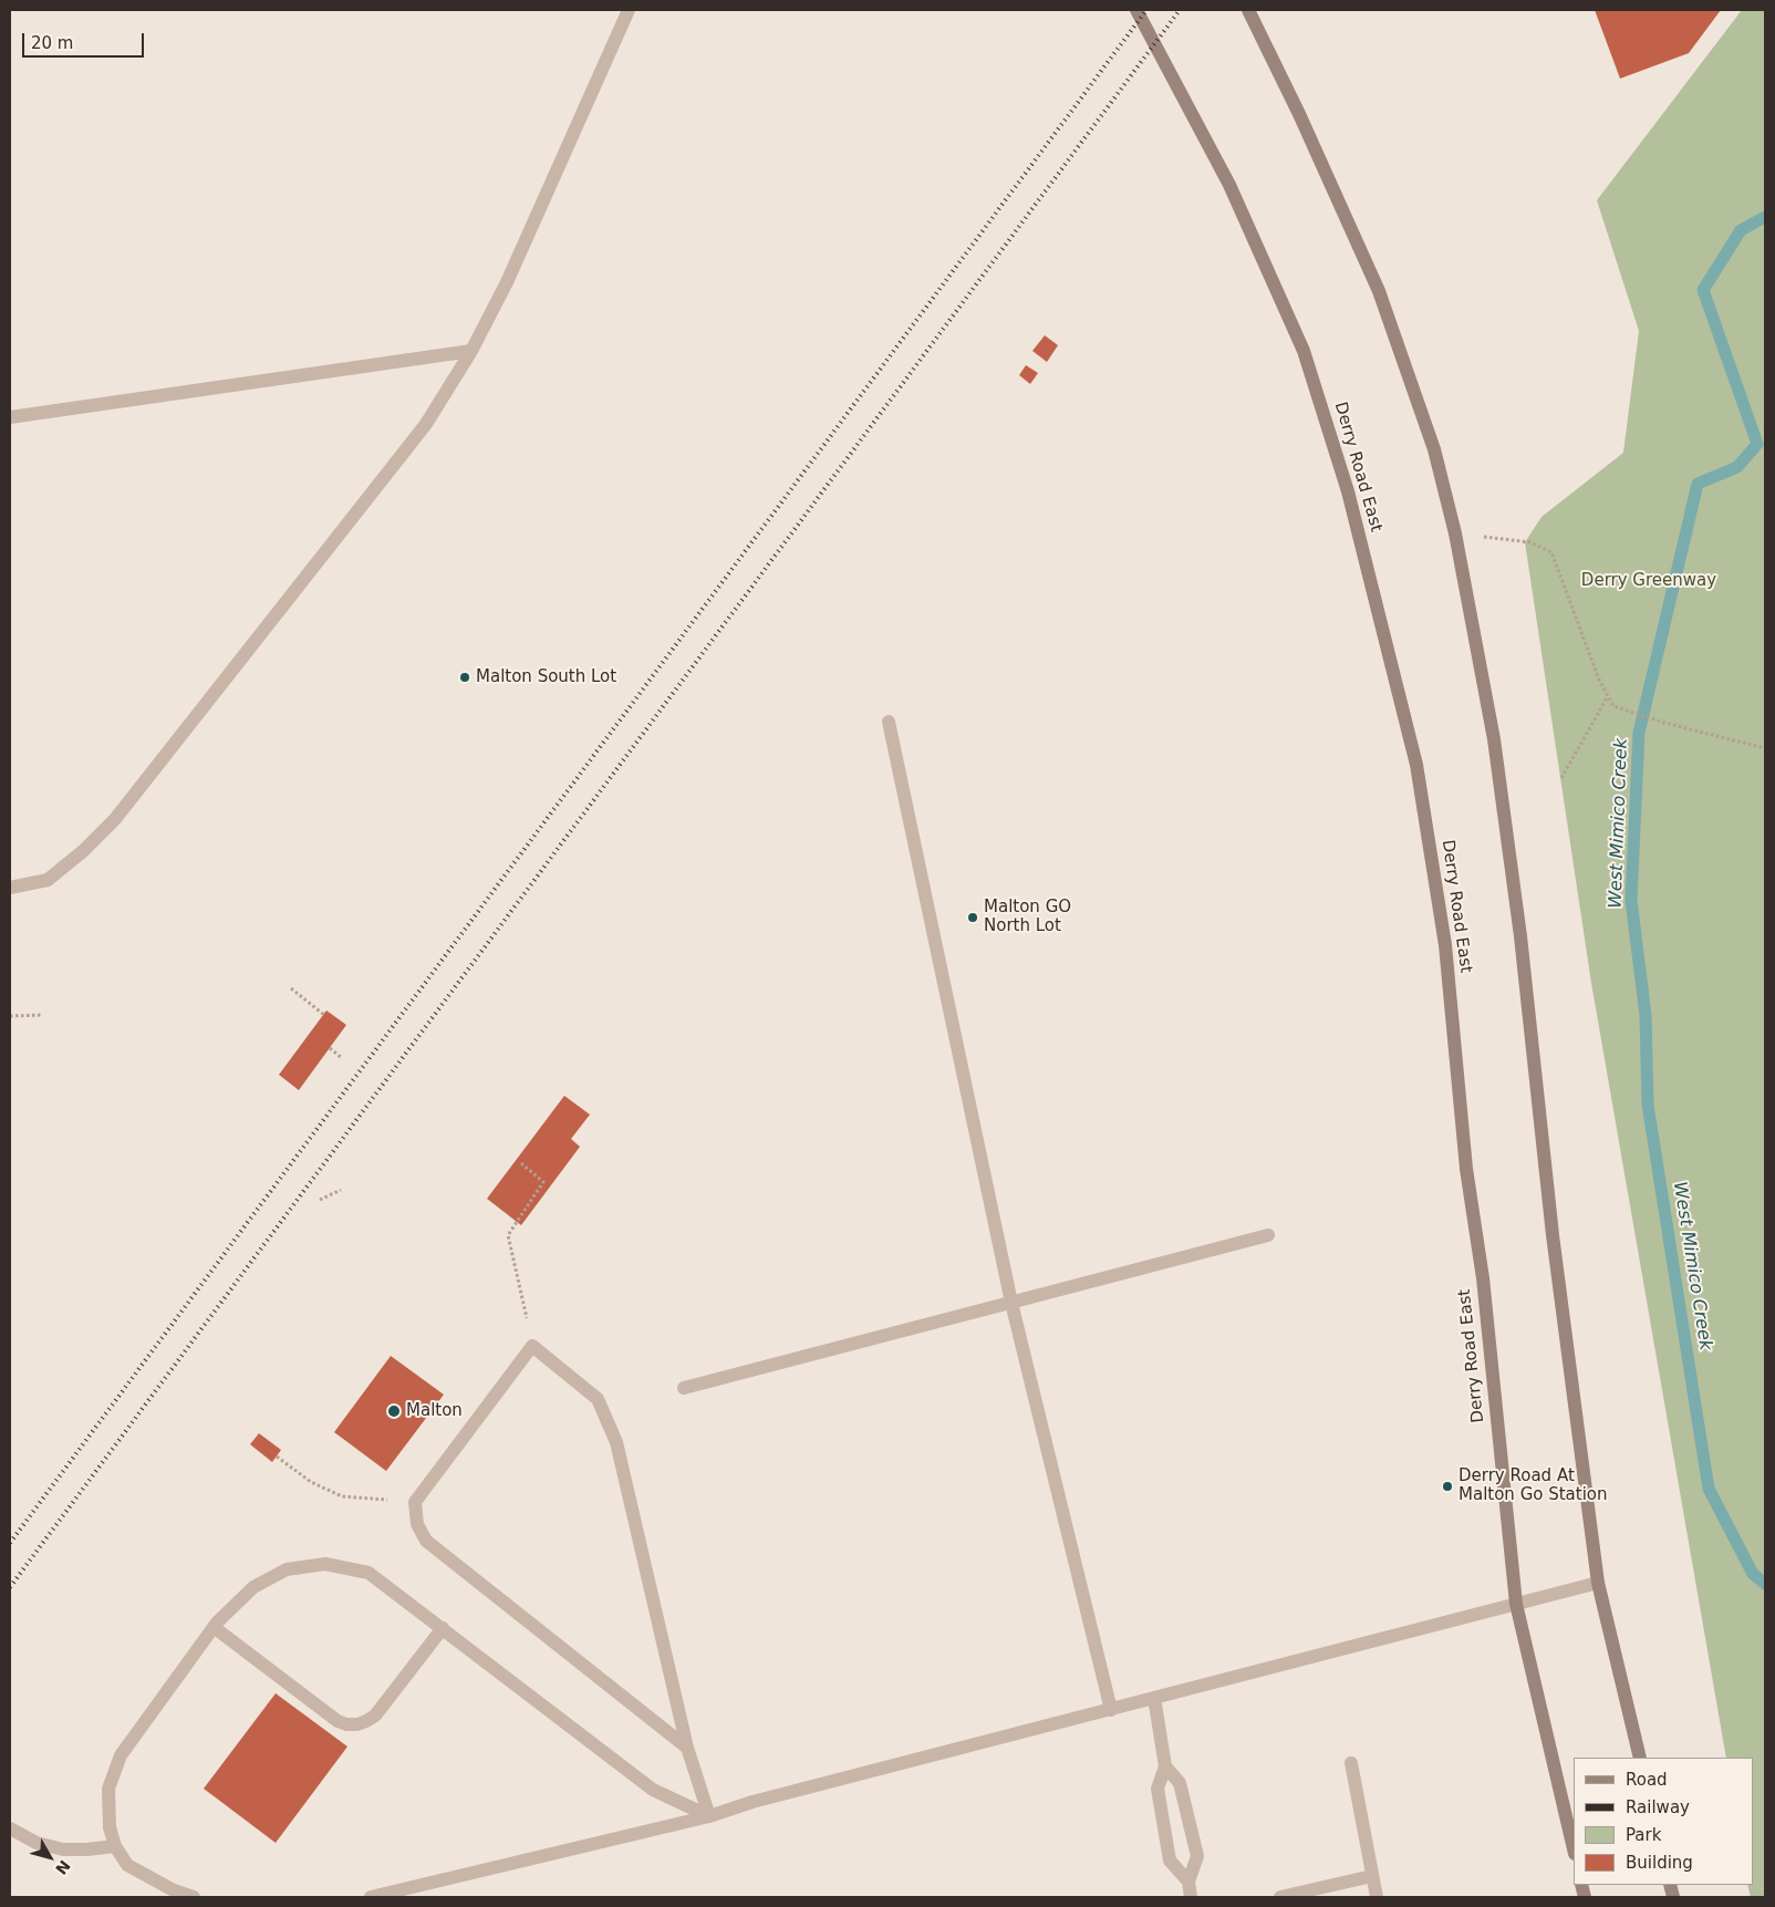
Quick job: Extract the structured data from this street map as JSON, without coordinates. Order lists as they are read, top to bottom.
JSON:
{
  "streets": {
    "main road": ["Derry Road East"]
  },
  "water": ["West Mimico Creek"],
  "parks": ["Derry Greenway"],
  "places": [
    "Malton South Lot",
    "Malton GO North Lot",
    "Malton",
    "Derry Road At Malton Go Station"
  ],
  "legend": [
    "Road",
    "Railway",
    "Park",
    "Building"
  ],
  "scale_bar": "20 m",
  "north": "bottom right"
}
